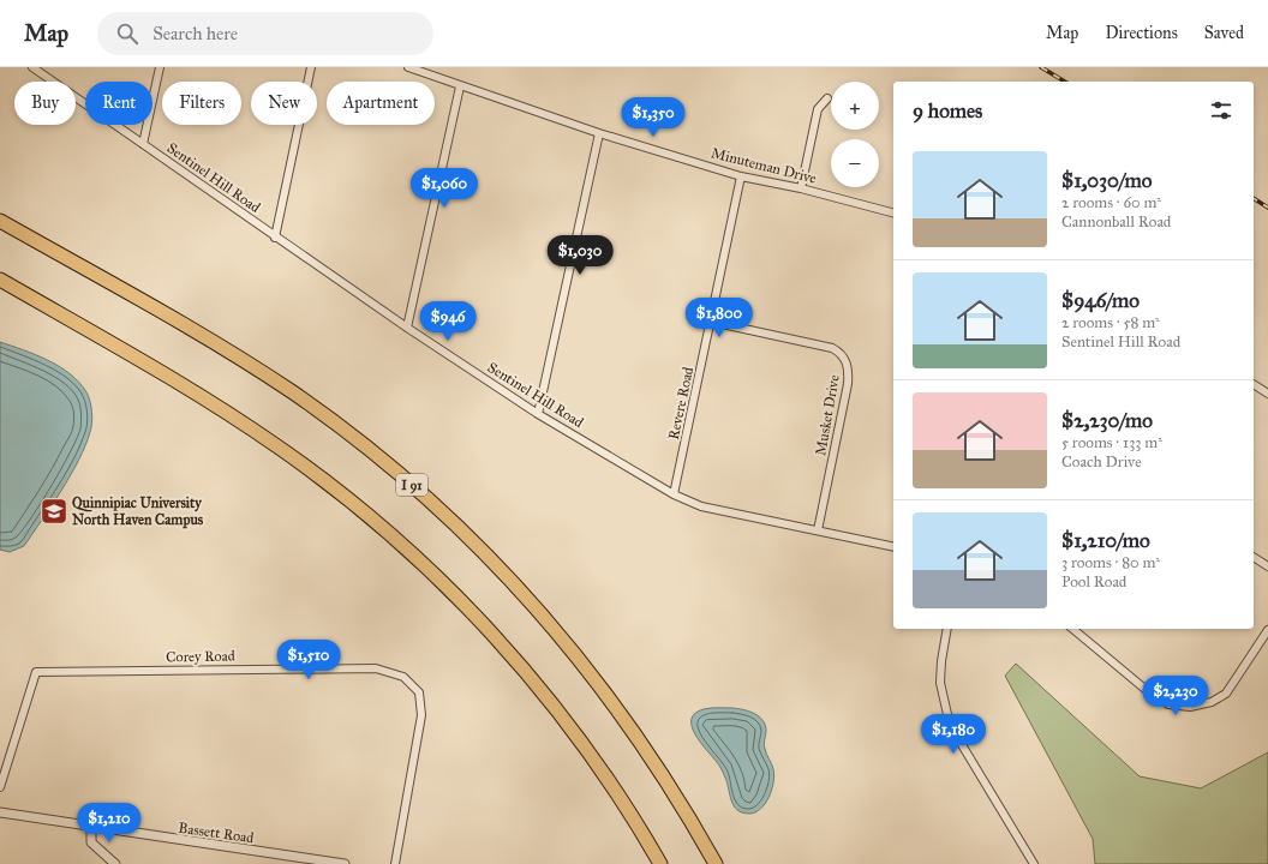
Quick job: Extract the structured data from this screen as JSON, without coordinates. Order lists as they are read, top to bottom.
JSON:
{
  "streets": {
    "highway": ["I 91"],
    "street": [
      "Minuteman Drive",
      "Sentinel Hill Road",
      "Revere Road",
      "Musket Drive",
      "Corey Road",
      "Bassett Road"
    ]
  },
  "crossings": [
    ["Minuteman Drive", "Revere Road"],
    ["Sentinel Hill Road", "Revere Road"],
    ["Sentinel Hill Road", "Musket Drive"],
    ["Revere Road", "Musket Drive"]
  ],
  "places": {
    "school or university": ["Quinnipiac University North Haven Campus"]
  },
  "page": {
    "header": "Map",
    "search": "Search here",
    "nav": ["Map", "Directions", "Saved"],
    "map_buttons": ["+", "−"],
    "chip": [
      "Buy",
      "Rent",
      "Filters",
      "New",
      "Apartment"
    ],
    "heading": "9 homes",
    "price": [
      "$1,350",
      "$1,060",
      "$1,030",
      "$1,800",
      "$946",
      "$1,510",
      "$2,230",
      "$1,180",
      "$1,210"
    ],
    "list": [
      {
        "name": "$1,030/mo",
        "note": "2 rooms · 60 m² · Cannonball Road"
      },
      {
        "name": "$946/mo",
        "note": "2 rooms · 58 m² · Sentinel Hill Road"
      },
      {
        "name": "$2,230/mo",
        "note": "5 rooms · 133 m² · Coach Drive"
      },
      {
        "name": "$1,210/mo",
        "note": "3 rooms · 80 m² · Pool Road"
      }
    ]
  }
}
